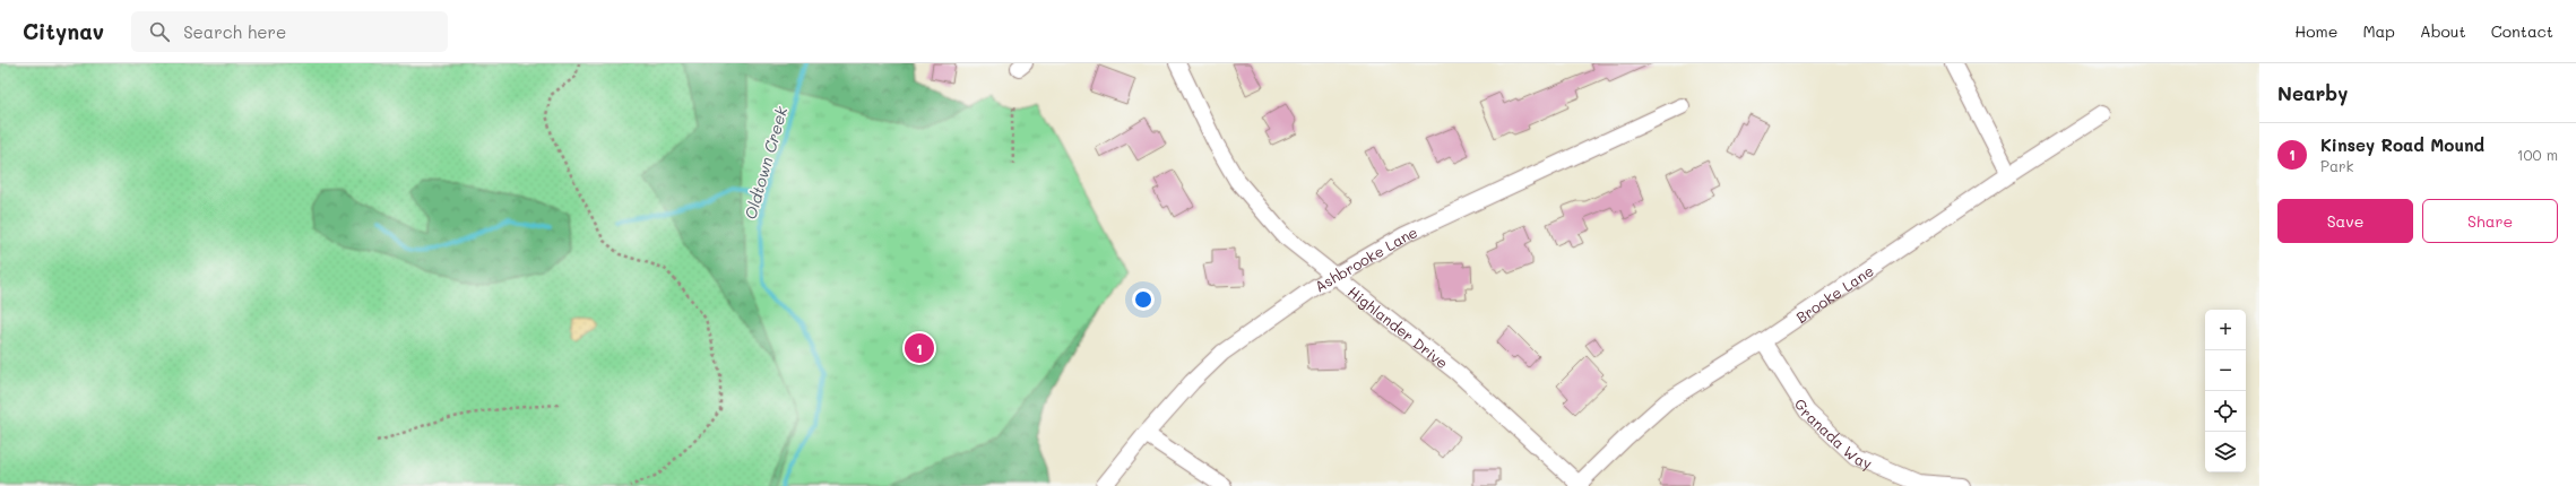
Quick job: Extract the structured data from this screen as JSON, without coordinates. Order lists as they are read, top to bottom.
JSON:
{
  "streets": {
    "street": [
      "Ashbrooke Lane",
      "Brooke Lane",
      "Highlander Drive",
      "Granada Way"
    ]
  },
  "crossings": [
    ["Ashbrooke Lane", "Highlander Drive"],
    ["Brooke Lane", "Highlander Drive"],
    ["Brooke Lane", "Granada Way"]
  ],
  "water": ["Oldtown Creek"],
  "page": {
    "header": "Citynav",
    "search": "Search here",
    "nav": [
      "Home",
      "Map",
      "About",
      "Contact"
    ],
    "heading": "Nearby",
    "list": [
      {
        "mark": "1",
        "name": "Kinsey Road Mound",
        "note": "Park",
        "value": "100 m"
      }
    ],
    "buttons": ["Save", "Share"],
    "map_buttons": ["+", "−"],
    "pins": "1"
  }
}
